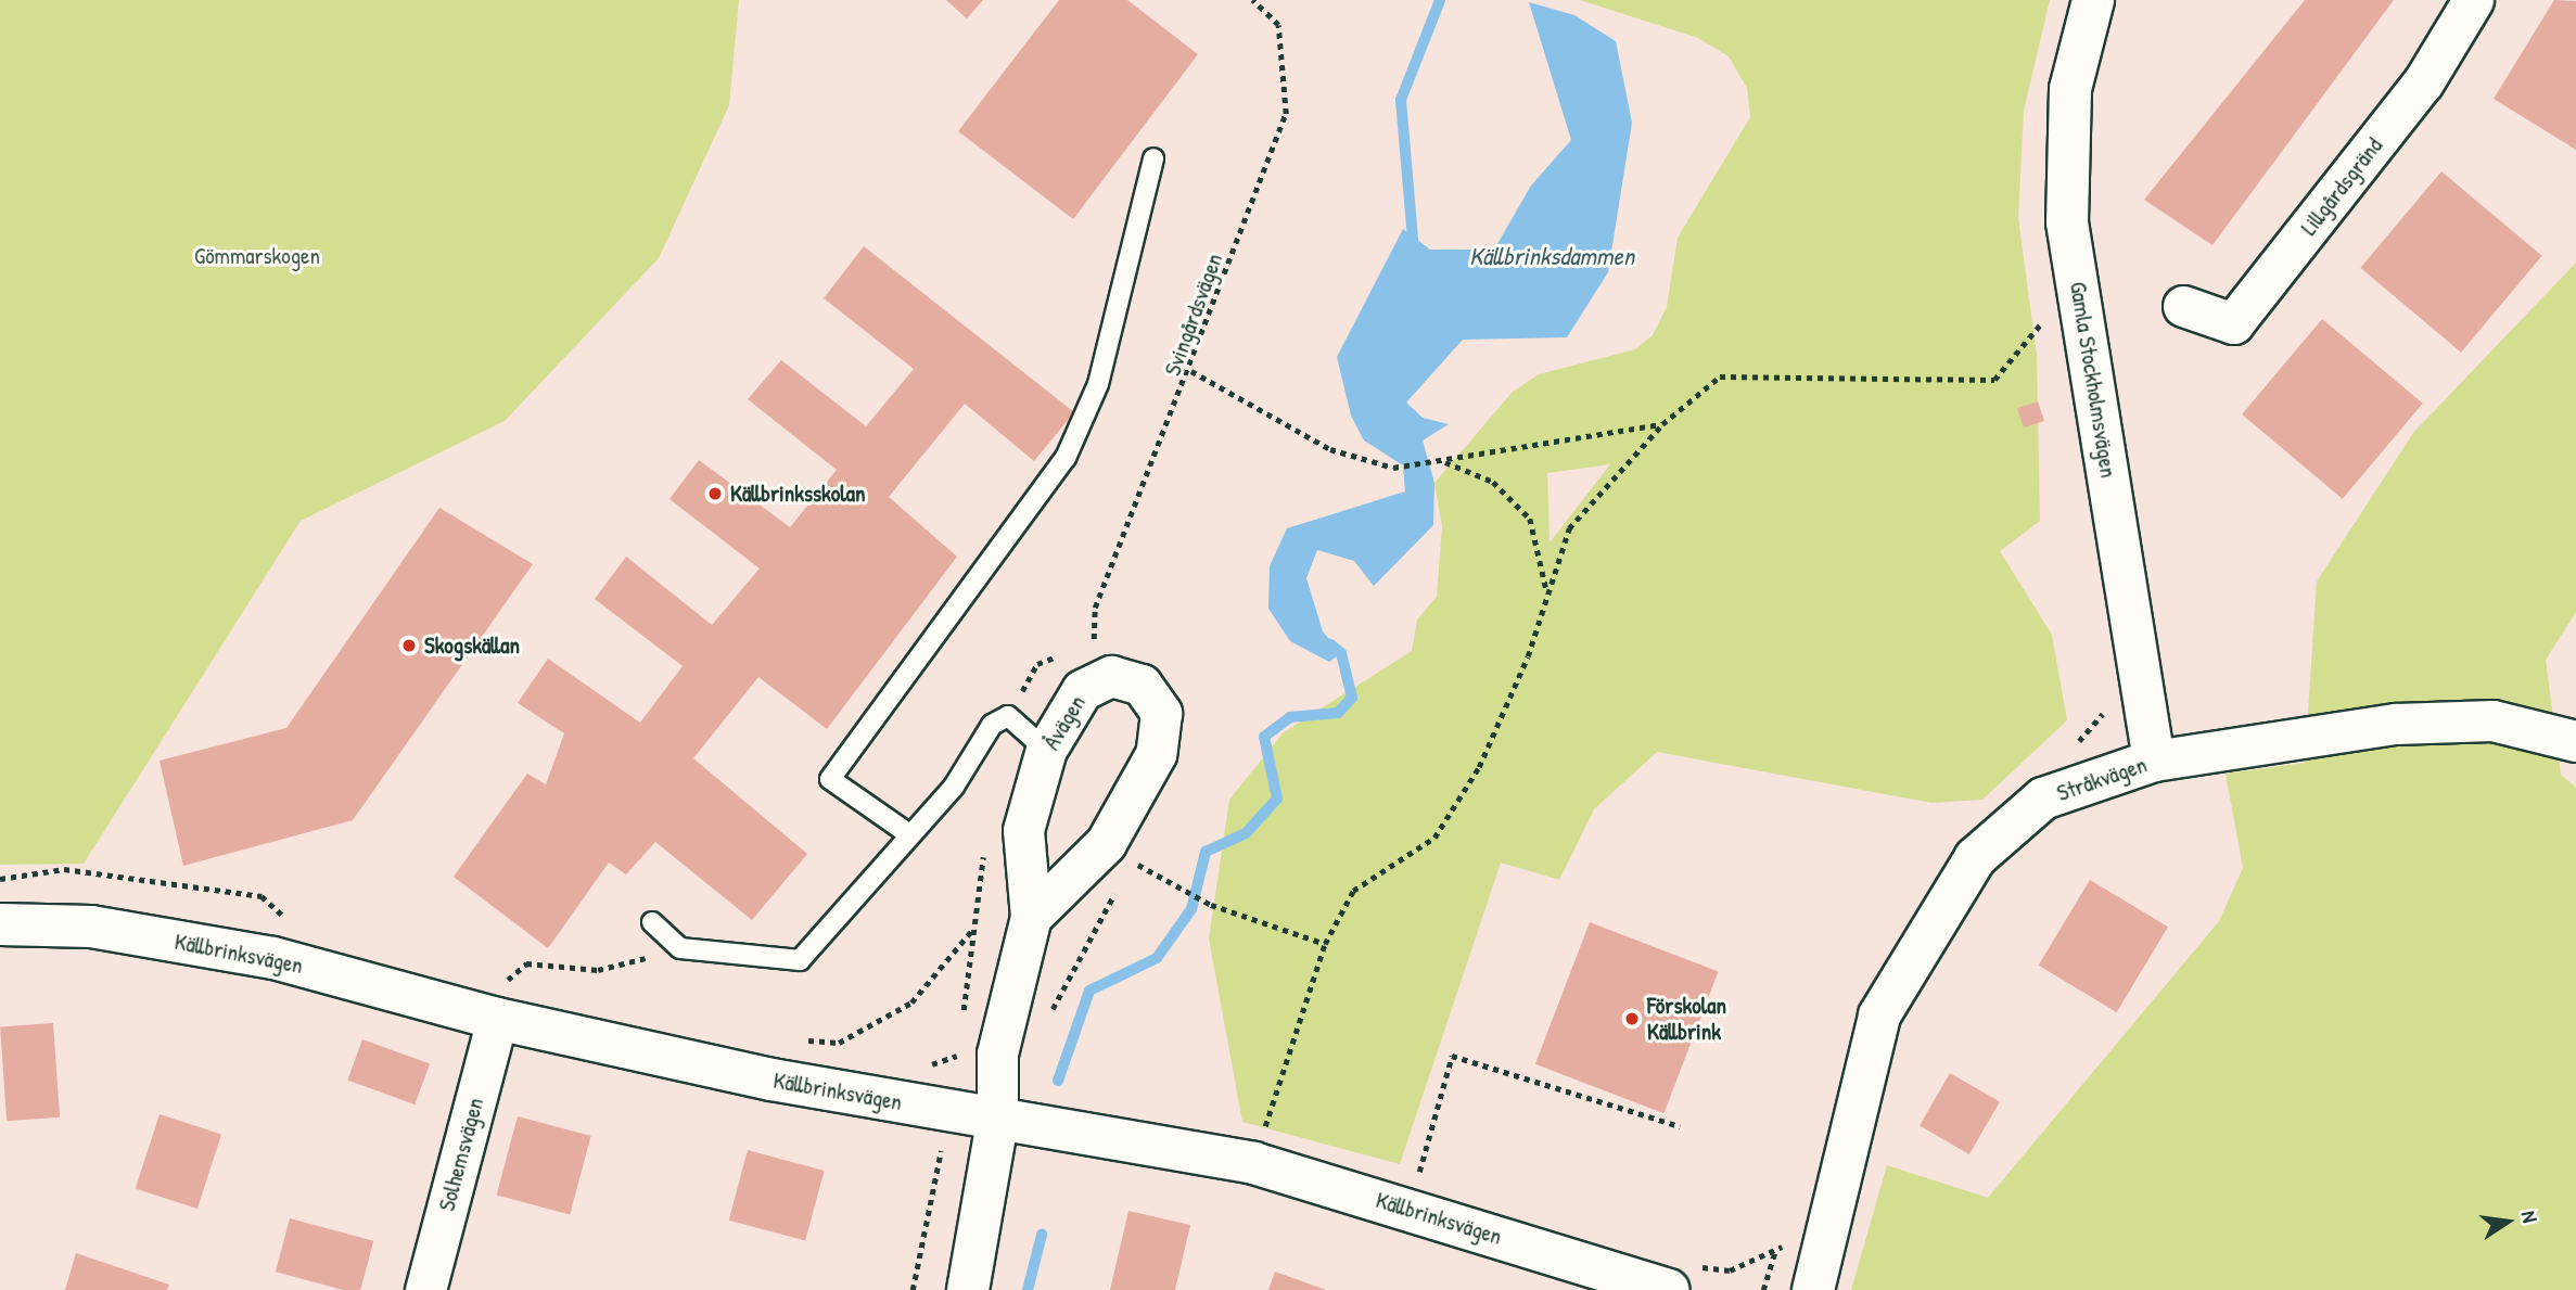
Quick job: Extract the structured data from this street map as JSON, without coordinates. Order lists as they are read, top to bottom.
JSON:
{
  "streets": {
    "street": [
      "Lillgårdsgränd",
      "Gamla Stockholmsvägen",
      "Åvägen",
      "Stråkvägen",
      "Källbrinksvägen",
      "Solhemsvägen"
    ],
    "path": ["Svingårdsvägen"]
  },
  "crossings": [
    ["Gamla Stockholmsvägen", "Stråkvägen"],
    ["Åvägen", "Källbrinksvägen"],
    ["Källbrinksvägen", "Solhemsvägen"]
  ],
  "water": ["Källbrinksdammen"],
  "parks": ["Gömmarskogen"],
  "places": ["Källbrinksskolan", "Skogskällan", "Förskolan Källbrink"],
  "north": "right"
}
